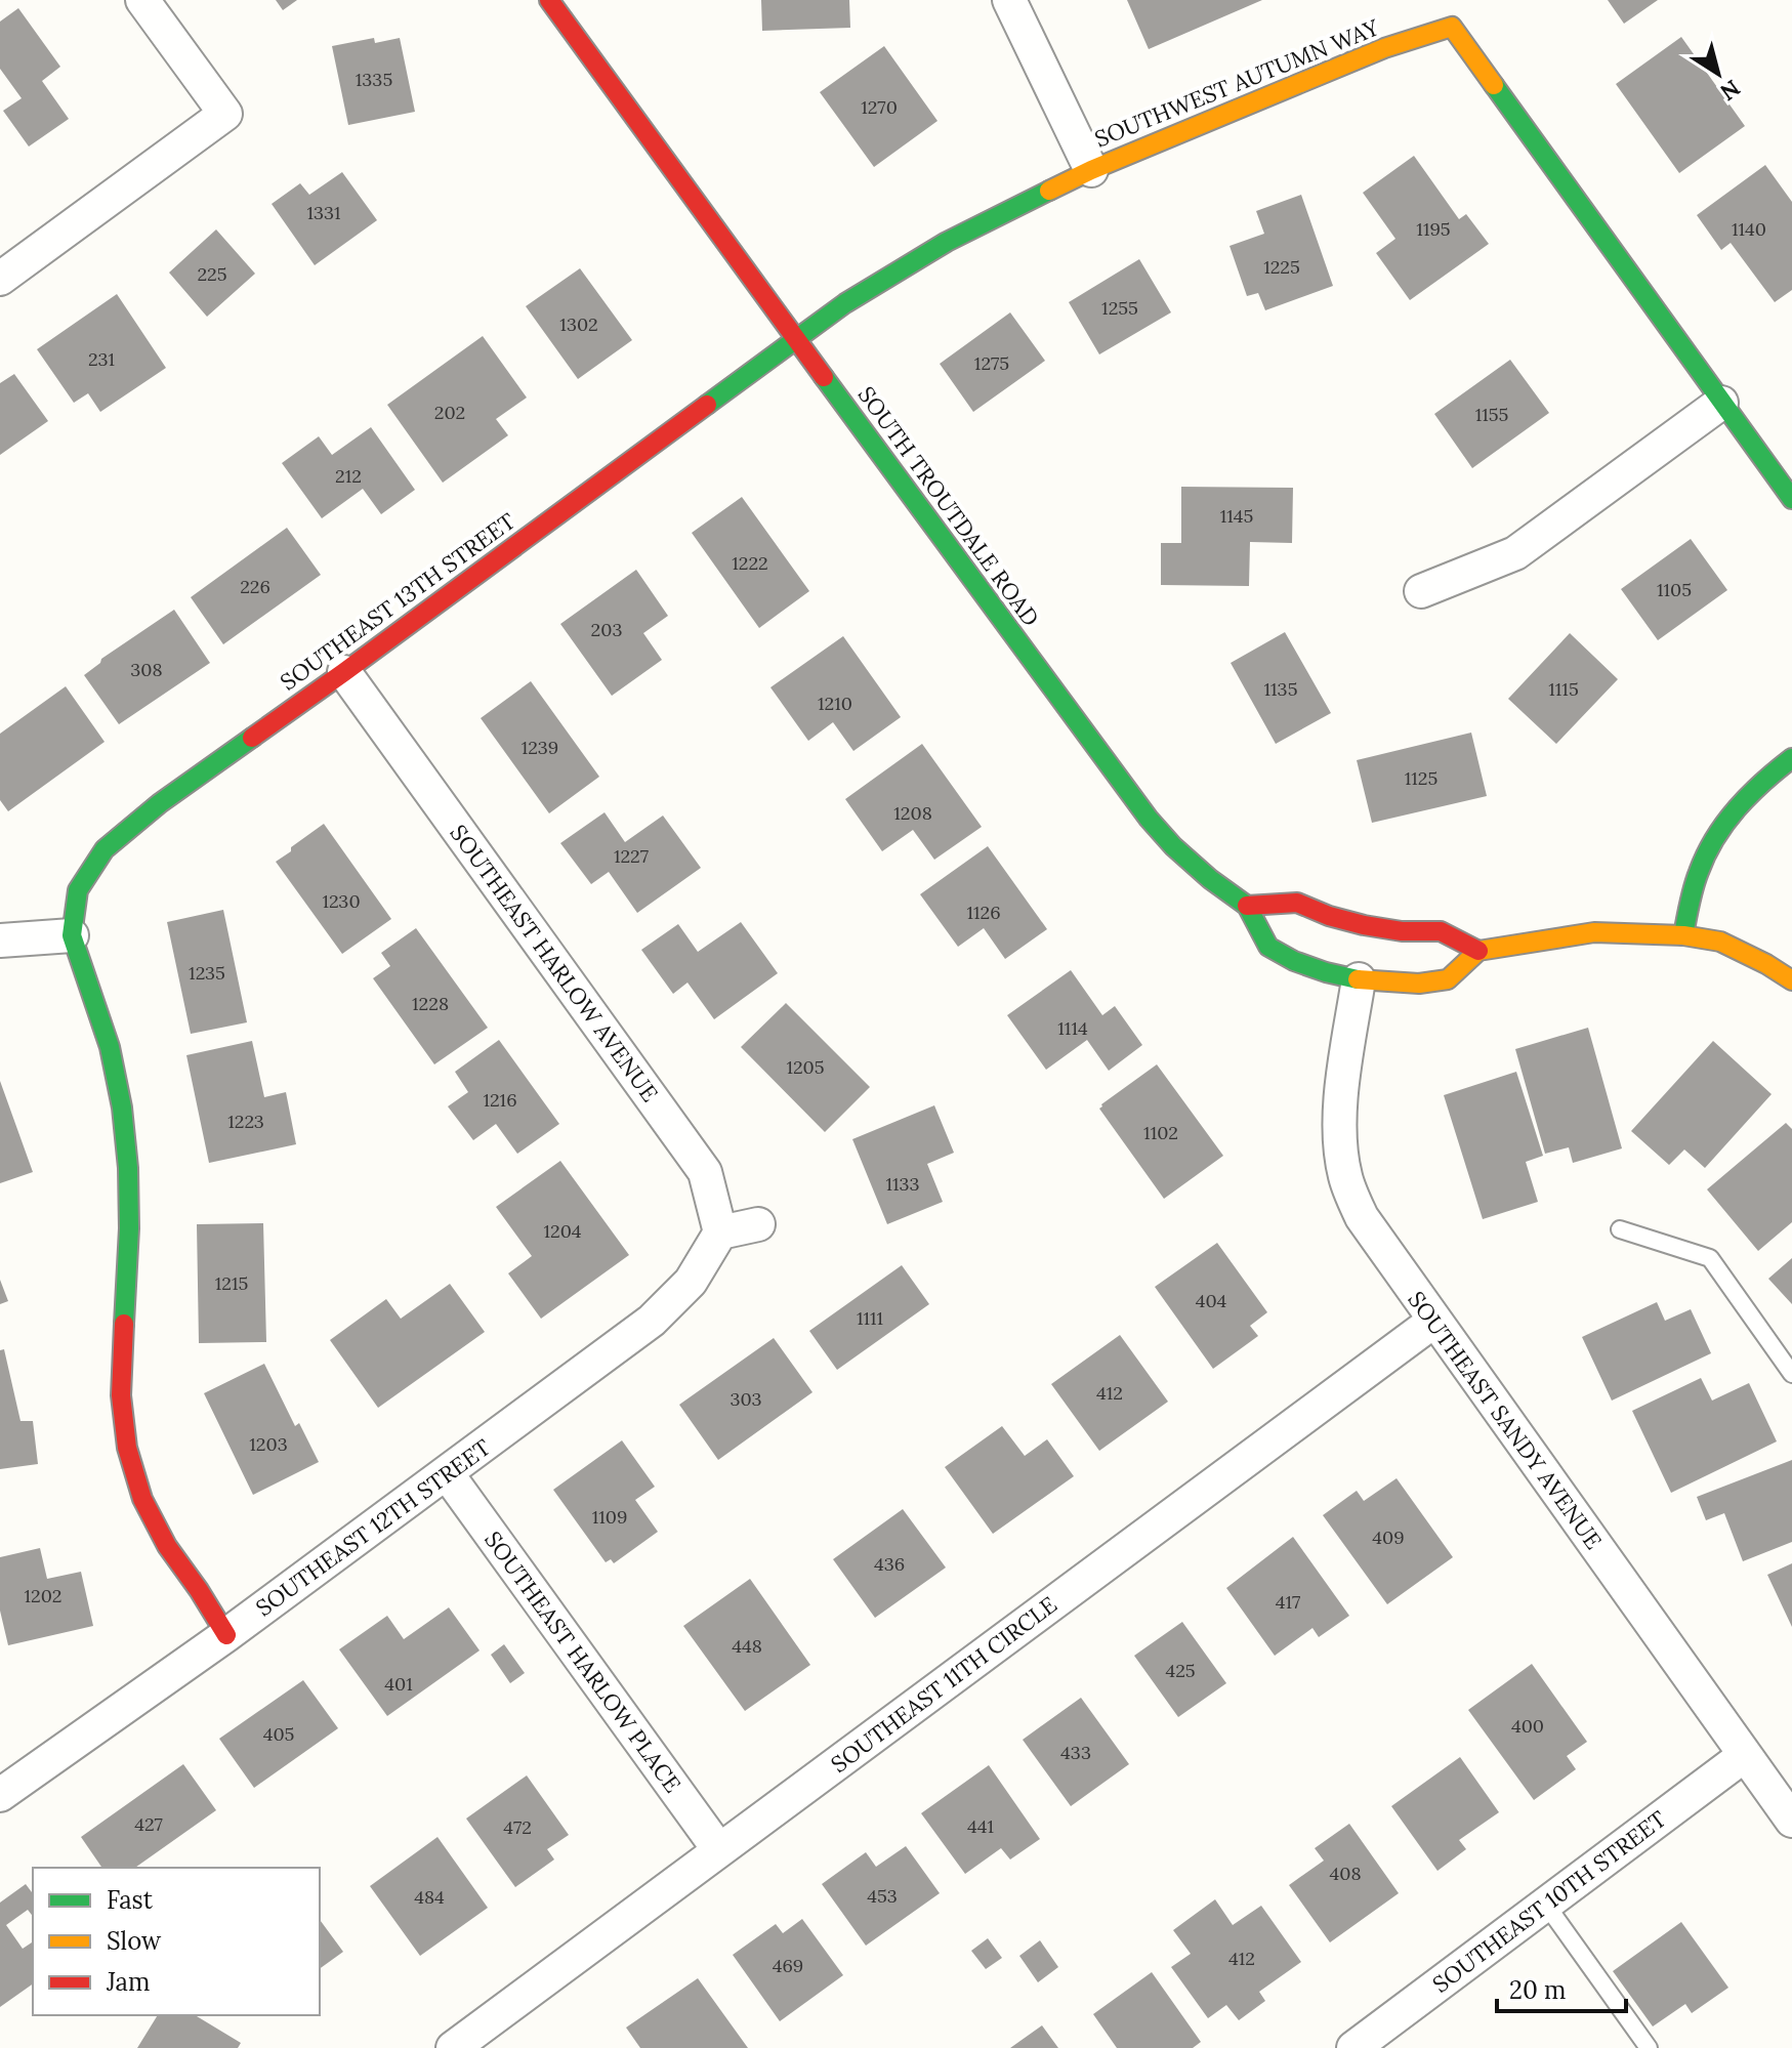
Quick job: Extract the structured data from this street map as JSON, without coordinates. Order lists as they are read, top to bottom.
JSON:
{
  "streets": {
    "street": [
      "SOUTHWEST AUTUMN WAY",
      "SOUTH TROUTDALE ROAD",
      "SOUTHEAST 13TH STREET",
      "SOUTHEAST HARLOW AVENUE",
      "SOUTHEAST SANDY AVENUE",
      "SOUTHEAST 12TH STREET",
      "SOUTHEAST HARLOW PLACE",
      "SOUTHEAST 11TH CIRCLE",
      "SOUTHEAST 10TH STREET"
    ]
  },
  "crossings": [
    ["SOUTHWEST AUTUMN WAY", "SOUTH TROUTDALE ROAD"],
    ["SOUTHWEST AUTUMN WAY", "SOUTHEAST 13TH STREET"],
    ["SOUTH TROUTDALE ROAD", "SOUTHEAST 13TH STREET"],
    ["SOUTH TROUTDALE ROAD", "SOUTHEAST SANDY AVENUE"],
    ["SOUTHEAST 13TH STREET", "SOUTHEAST HARLOW AVENUE"],
    ["SOUTHEAST HARLOW AVENUE", "SOUTHEAST 12TH STREET"],
    ["SOUTHEAST SANDY AVENUE", "SOUTHEAST 11TH CIRCLE"],
    ["SOUTHEAST SANDY AVENUE", "SOUTHEAST 10TH STREET"],
    ["SOUTHEAST 12TH STREET", "SOUTHEAST HARLOW PLACE"],
    ["SOUTHEAST HARLOW PLACE", "SOUTHEAST 11TH CIRCLE"]
  ],
  "house_numbers": [
    "1335",
    "1270",
    "1331",
    "1195",
    "1140",
    "1225",
    "225",
    "1255",
    "1302",
    "231",
    "1275",
    "202",
    "1155",
    "212",
    "1145",
    "1222",
    "226",
    "1105",
    "203",
    "308",
    "1135",
    "1115",
    "1210",
    "1239",
    "1125",
    "1208",
    "1227",
    "1230",
    "1126",
    "1235",
    "1228",
    "1114",
    "1205",
    "1216",
    "1223",
    "1102",
    "1133",
    "1204",
    "1215",
    "404",
    "1111",
    "412",
    "303",
    "1203",
    "1109",
    "409",
    "436",
    "1202",
    "417",
    "448",
    "425",
    "401",
    "400",
    "405",
    "433",
    "427",
    "441",
    "472",
    "408",
    "453",
    "484",
    "412",
    "469"
  ],
  "legend": ["Fast", "Slow", "Jam"],
  "scale_bar": "20 m",
  "north": "bottom right"
}
